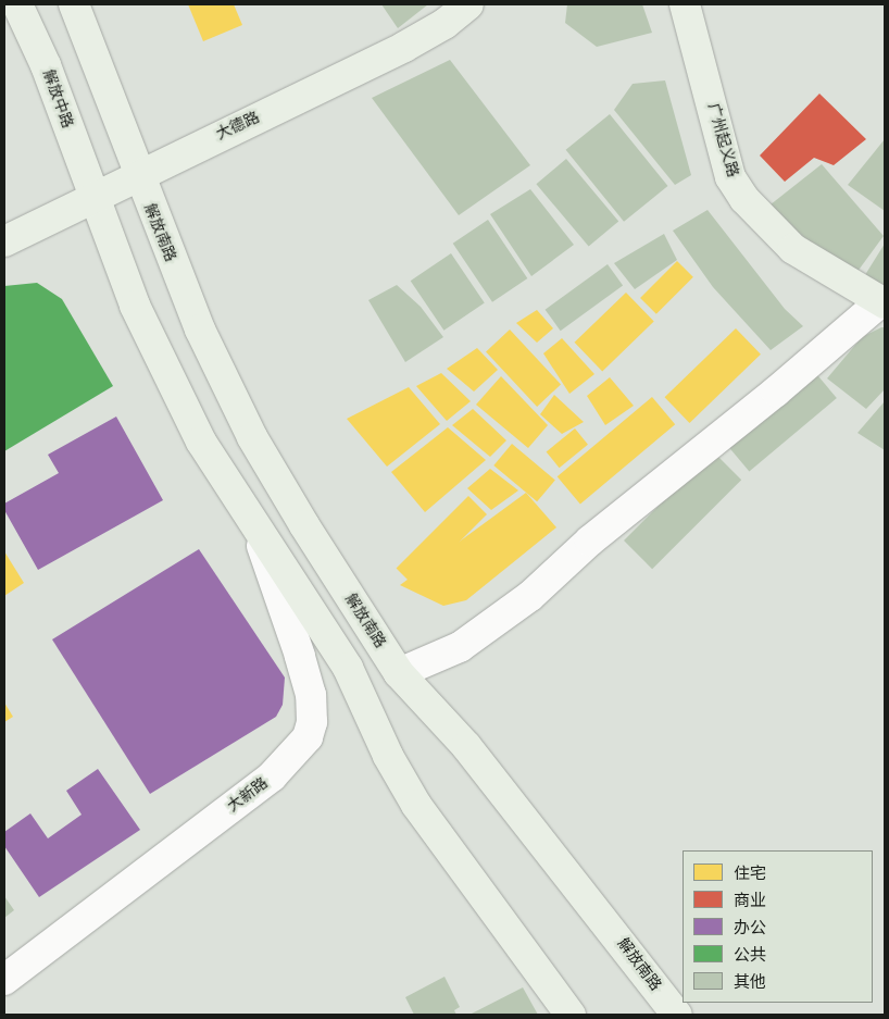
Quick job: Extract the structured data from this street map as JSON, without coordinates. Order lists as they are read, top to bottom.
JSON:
{
  "streets": {
    "main road": [
      "解放中路",
      "大德路",
      "广州起义路",
      "解放南路"
    ],
    "street": ["大新路"]
  },
  "crossings": [
    ["解放中路", "大德路"],
    ["大德路", "解放南路"]
  ],
  "legend": [
    "住宅",
    "商业",
    "办公",
    "公共",
    "其他"
  ]
}
